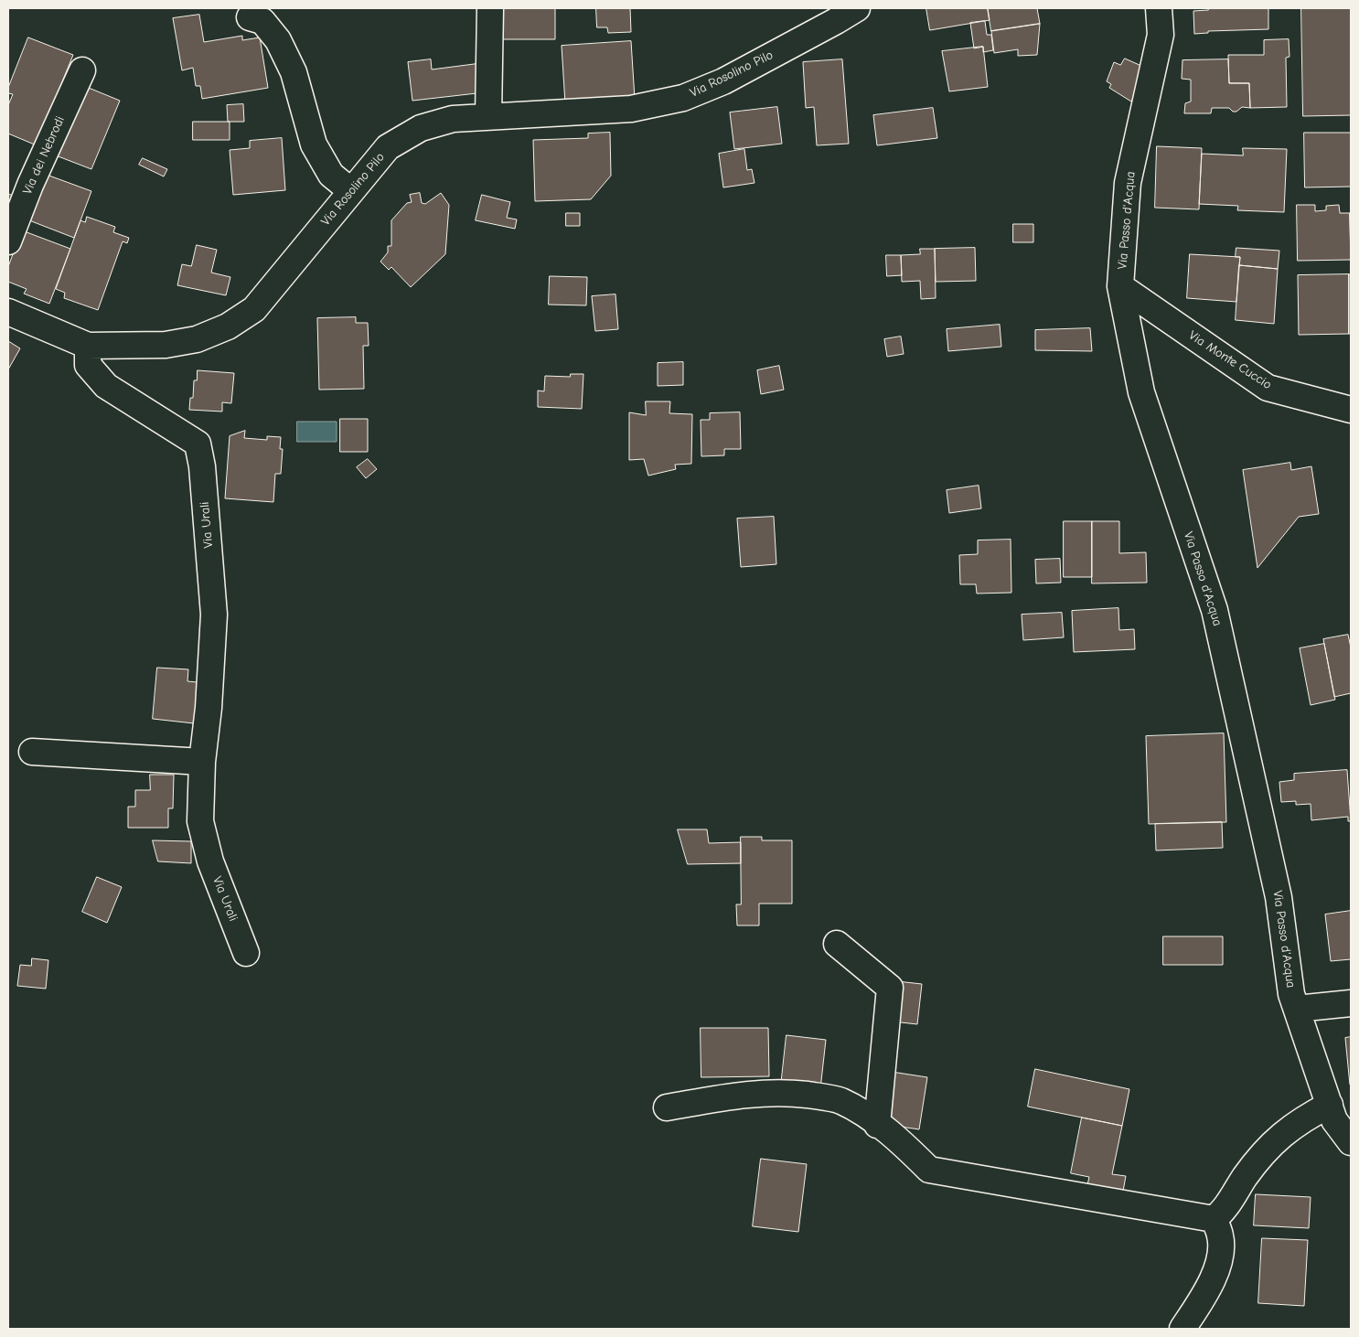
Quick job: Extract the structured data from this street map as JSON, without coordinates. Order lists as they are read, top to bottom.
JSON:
{
  "streets": {
    "street": [
      "Via Rosolino Pilo",
      "Via dei Nebrodi",
      "Via Passo d'Acqua",
      "Via Monte Cuccio",
      "Via Urali"
    ]
  },
  "crossings": [
    ["Via Rosolino Pilo", "Via Urali"],
    ["Via Passo d'Acqua", "Via Monte Cuccio"]
  ]
}
